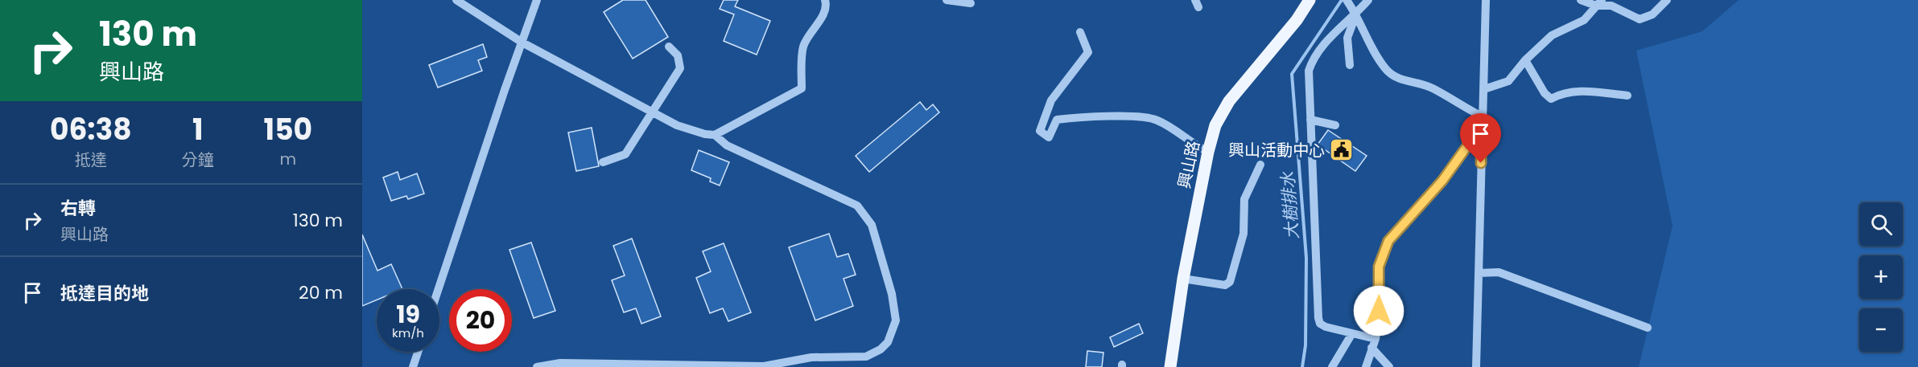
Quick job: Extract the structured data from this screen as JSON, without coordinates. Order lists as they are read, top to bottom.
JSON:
{
  "streets": {
    "main road": ["興山路"]
  },
  "water": ["大樹排水"],
  "places": {
    "public building": ["興山活動中心"]
  },
  "page": {
    "turn": ["130 m", "興山路"],
    "eta": [
      "06:38",
      "抵達",
      "1",
      "分鐘",
      "150",
      "m"
    ],
    "list": [
      {
        "name": "右轉",
        "note": "興山路",
        "value": "130 m"
      },
      {
        "name": "抵達目的地",
        "value": "20 m"
      }
    ],
    "map_buttons": ["+", "−"],
    "speed": "19 km/h",
    "limit": "20"
  }
}
